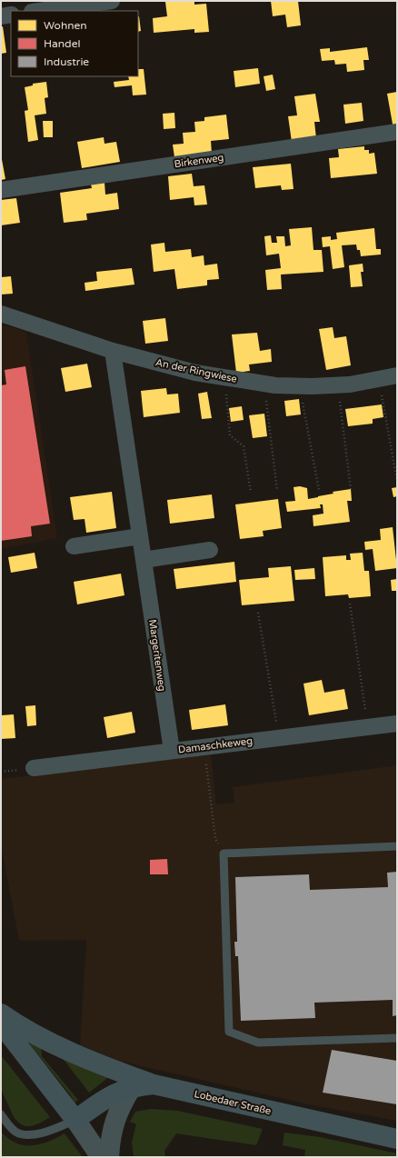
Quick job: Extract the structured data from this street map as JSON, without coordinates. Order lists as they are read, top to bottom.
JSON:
{
  "streets": {
    "main road": ["Lobedaer Straße"],
    "street": [
      "Birkenweg",
      "An der Ringwiese",
      "Margeritenweg",
      "Damaschkeweg"
    ]
  },
  "crossings": [
    ["An der Ringwiese", "Margeritenweg"],
    ["Margeritenweg", "Damaschkeweg"]
  ],
  "legend": ["Wohnen", "Handel", "Industrie"]
}
